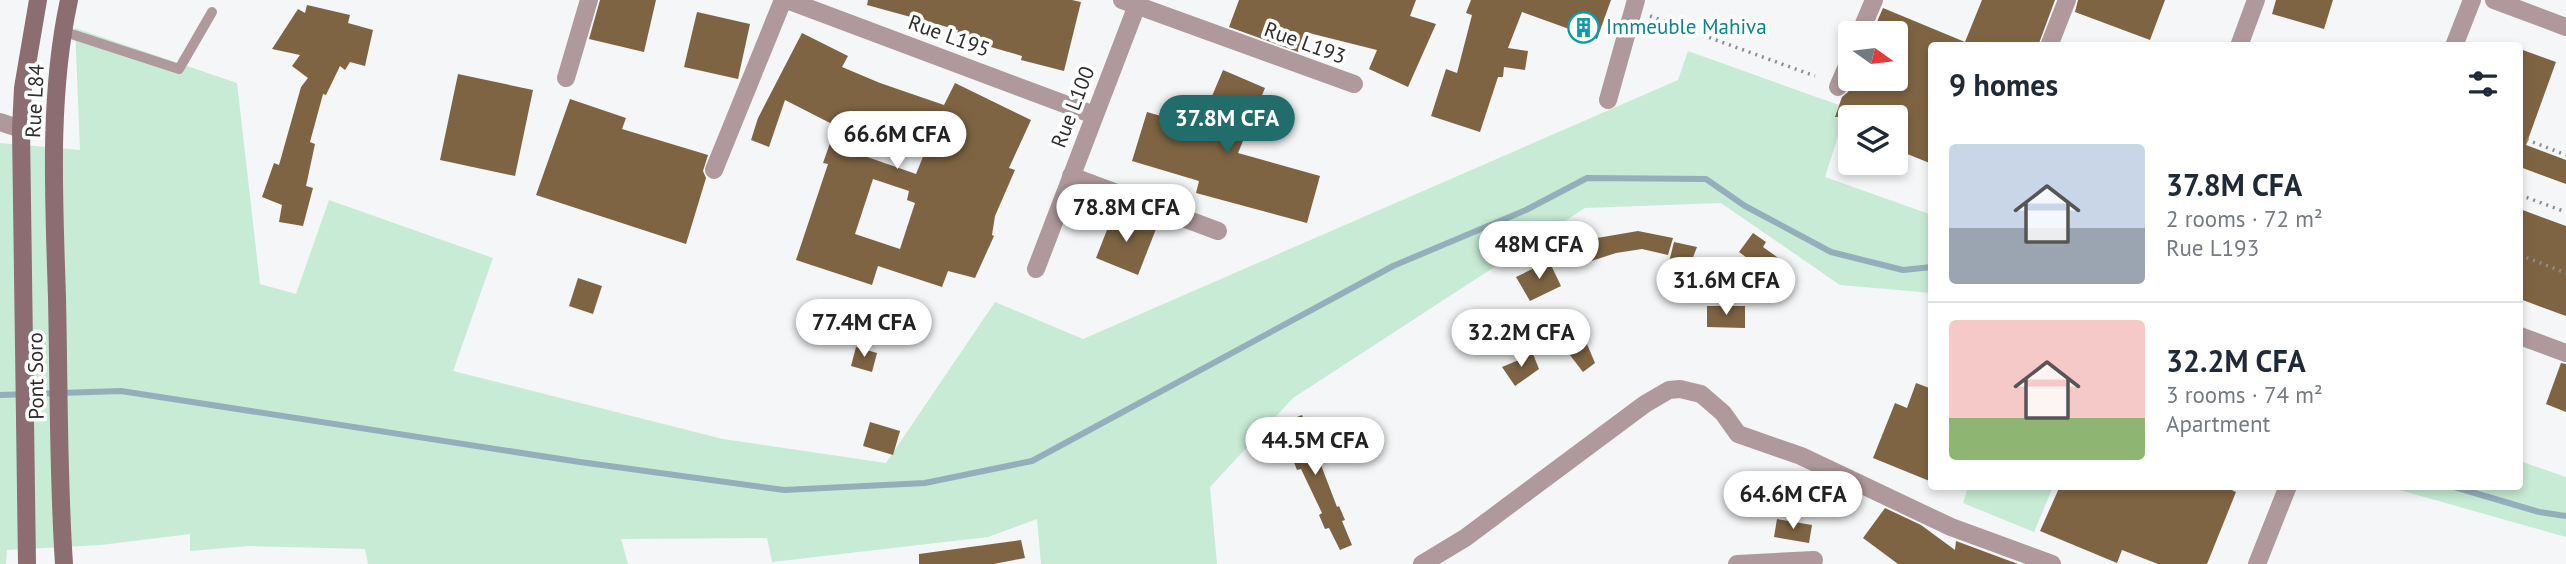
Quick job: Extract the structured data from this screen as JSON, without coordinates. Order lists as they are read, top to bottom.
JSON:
{
  "streets": {
    "main road": ["Rue L84", "Pont Soro"],
    "street": ["Rue L195", "Rue L193", "Rue L100"]
  },
  "crossings": [
    ["Rue L195", "Rue L100"],
    ["Rue L193", "Rue L100"],
    ["Rue L84", "Pont Soro"]
  ],
  "places": {
    "building": ["Immeuble Mahiva"]
  },
  "north": "right",
  "page": {
    "heading": "9 homes",
    "price": [
      "37.8M CFA",
      "66.6M CFA",
      "78.8M CFA",
      "48M CFA",
      "31.6M CFA",
      "77.4M CFA",
      "32.2M CFA",
      "44.5M CFA",
      "64.6M CFA"
    ],
    "list": [
      {
        "name": "37.8M CFA",
        "note": "2 rooms · 72 m² · Rue L193"
      },
      {
        "name": "32.2M CFA",
        "note": "3 rooms · 74 m² · Apartment"
      }
    ]
  }
}
